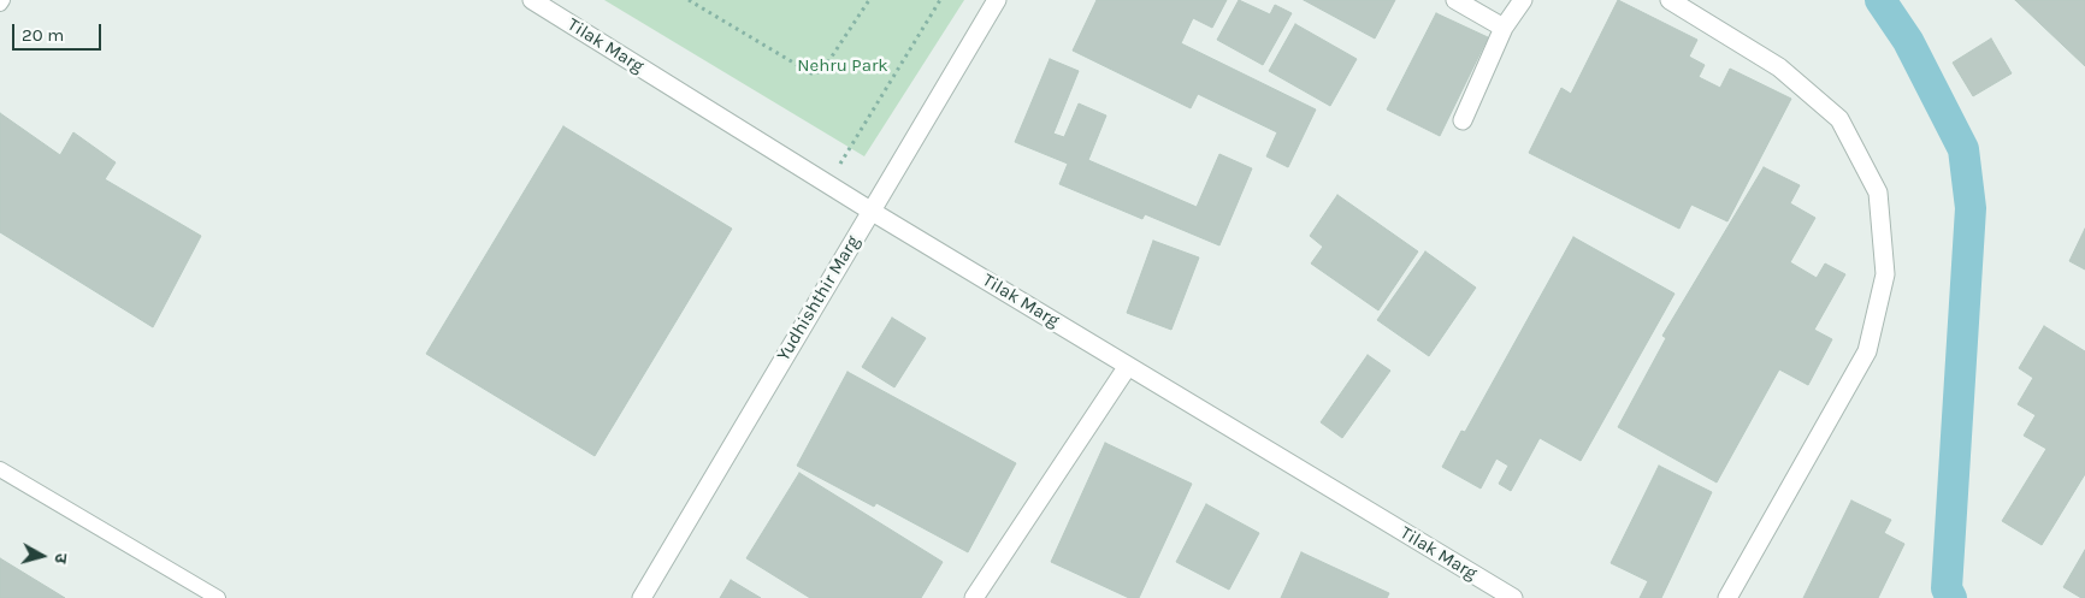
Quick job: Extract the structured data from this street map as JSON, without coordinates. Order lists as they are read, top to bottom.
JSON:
{
  "streets": {
    "street": ["Tilak Marg", "Yudhishthir Marg"]
  },
  "crossings": [
    ["Tilak Marg", "Yudhishthir Marg"]
  ],
  "parks": ["Nehru Park"],
  "scale_bar": "20 m",
  "north": "right"
}
